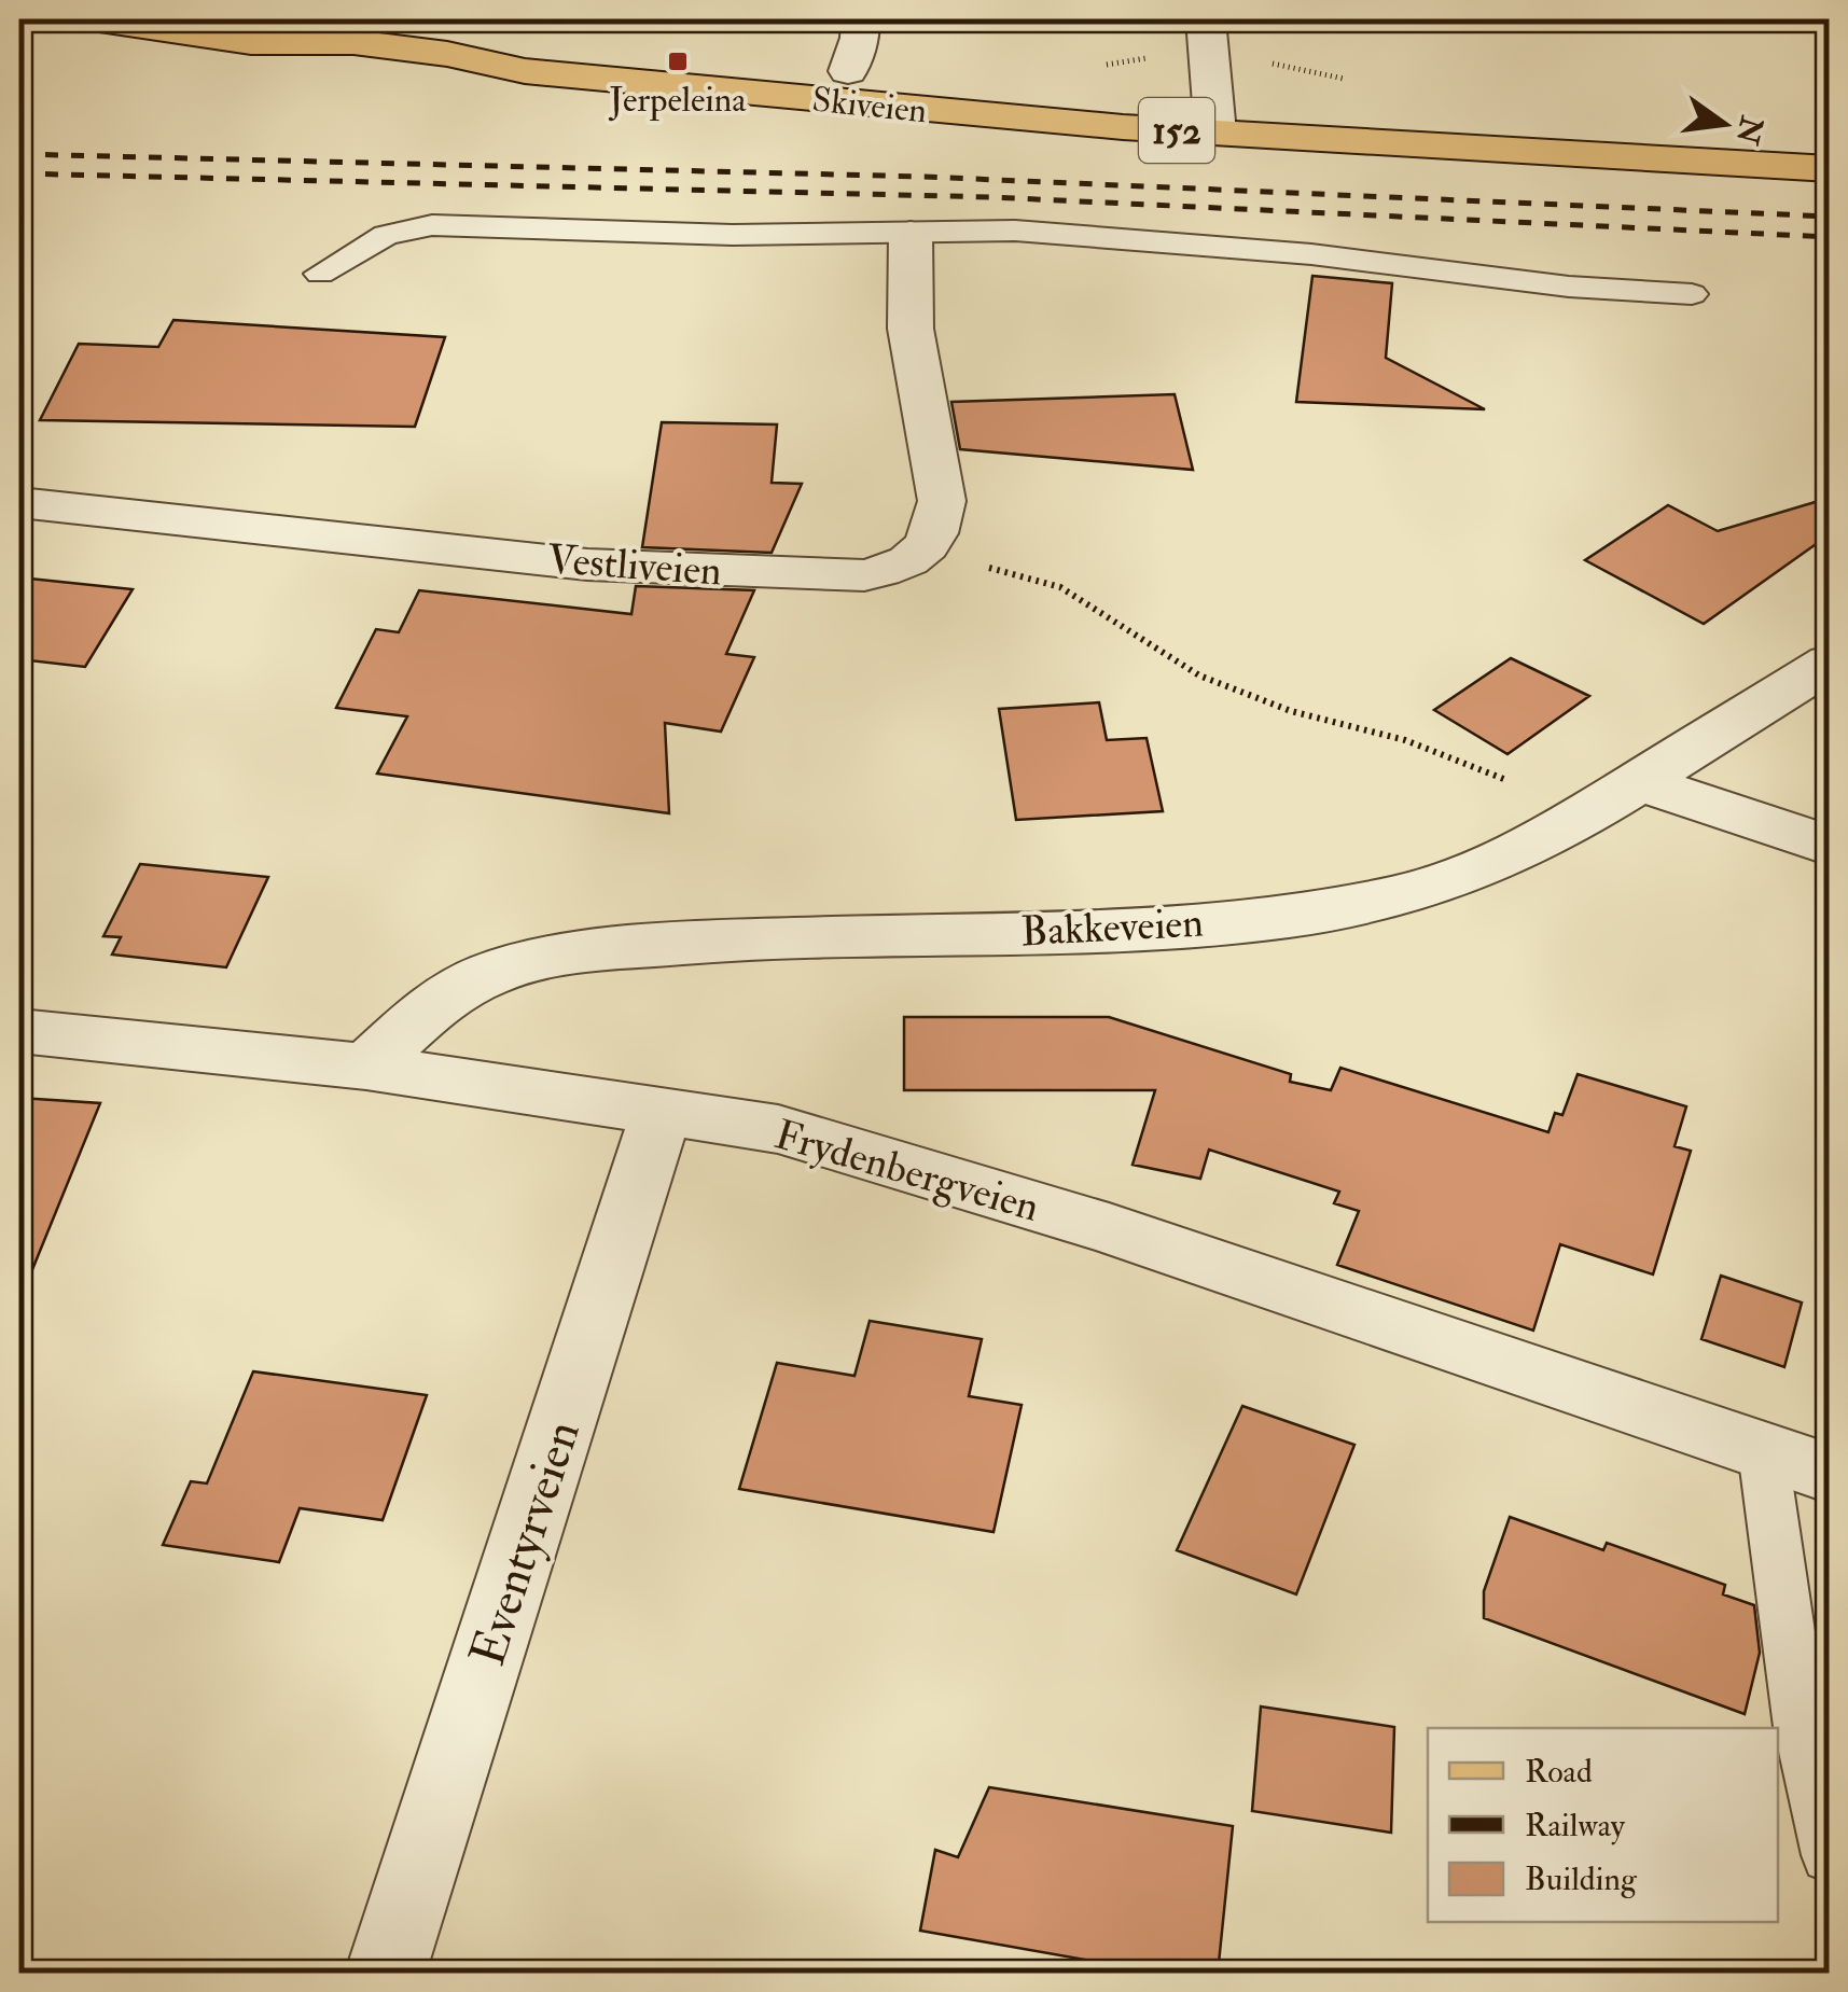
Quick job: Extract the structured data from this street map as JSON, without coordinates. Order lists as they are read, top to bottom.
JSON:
{
  "streets": {
    "main road": ["Skiveien", "152"],
    "street": [
      "Vestliveien",
      "Bakkeveien",
      "Frydenbergveien",
      "Eventyrveien"
    ]
  },
  "crossings": [
    ["Bakkeveien", "Frydenbergveien"],
    ["Frydenbergveien", "Eventyrveien"]
  ],
  "places": {
    "transit": ["Jerpeleina"]
  },
  "legend": ["Road", "Railway", "Building"],
  "north": "right"
}
